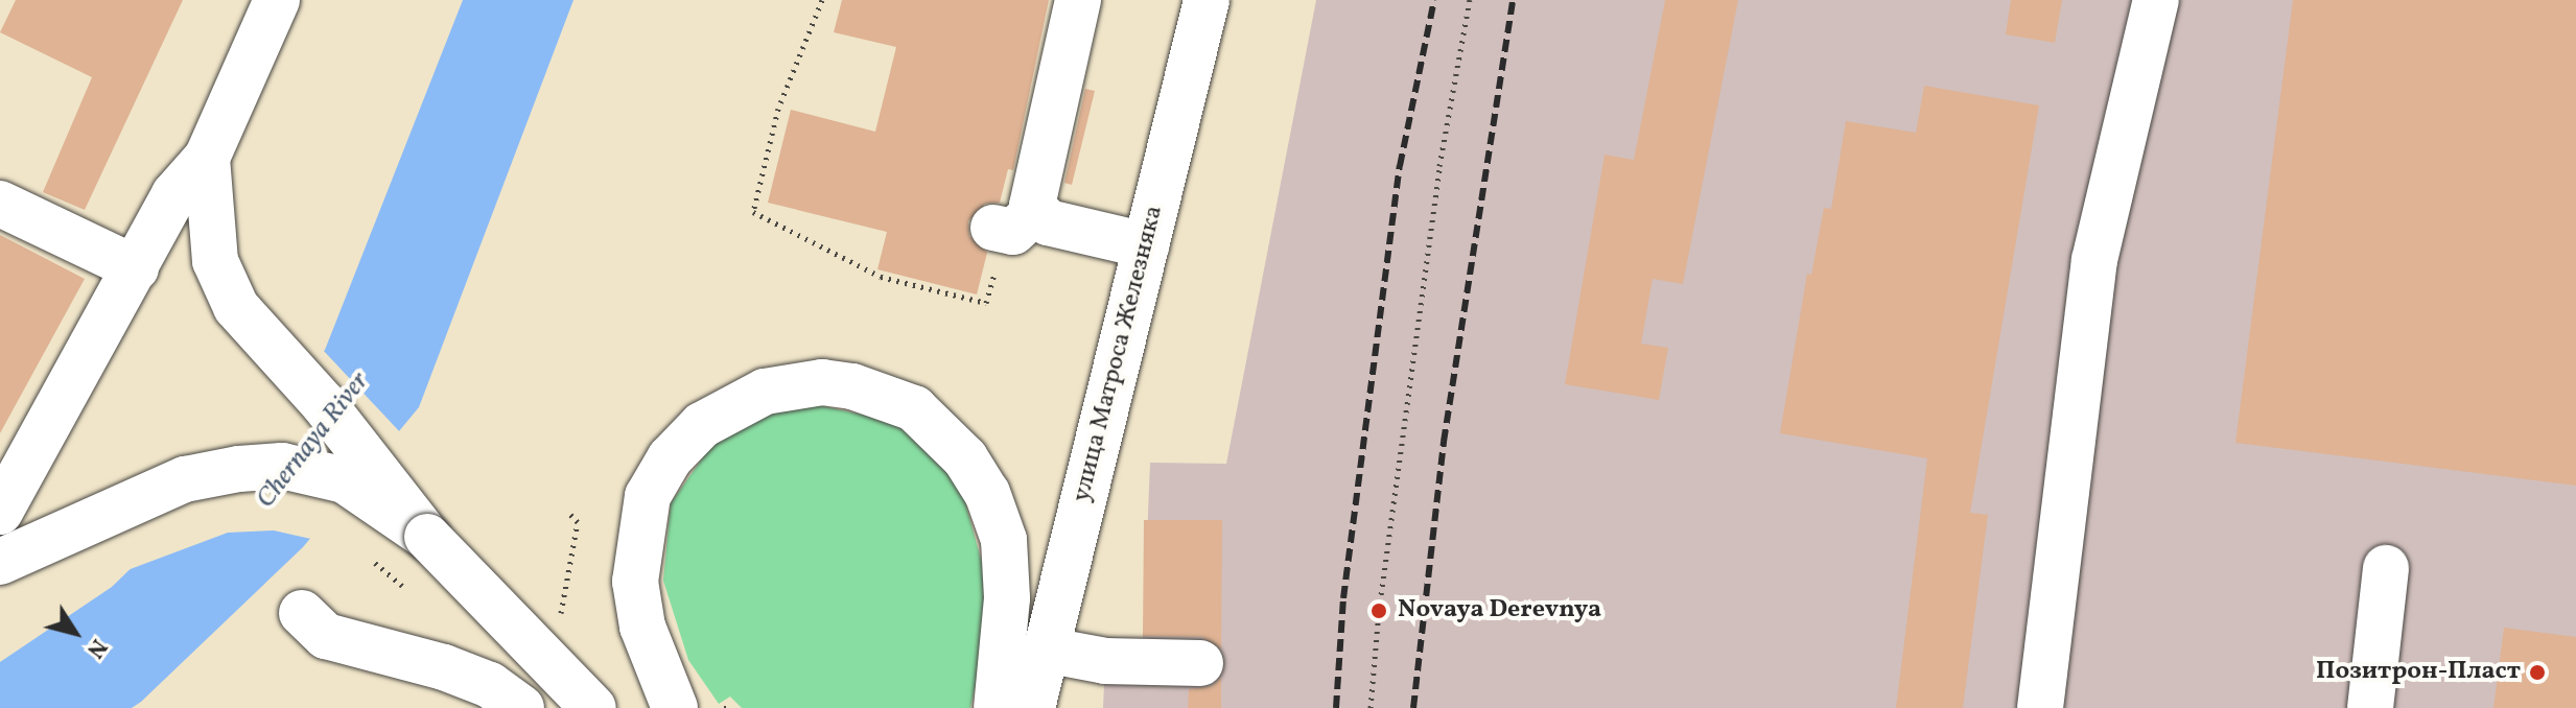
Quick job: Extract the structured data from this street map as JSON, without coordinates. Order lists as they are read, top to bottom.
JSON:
{
  "streets": {
    "street": ["улица Матроса Железняка"]
  },
  "water": ["Chernaya River"],
  "places": ["Novaya Derevnya", "Позитрон-Пласт"],
  "north": "bottom right"
}
